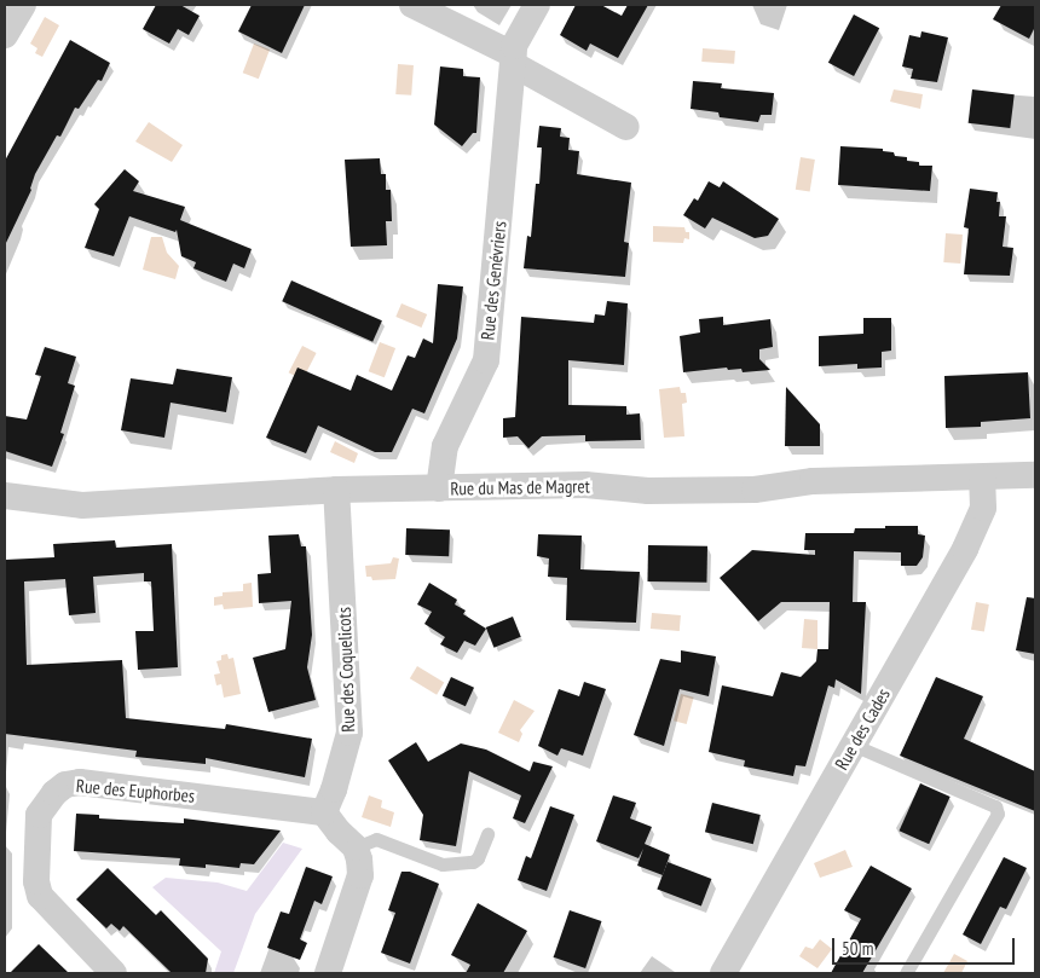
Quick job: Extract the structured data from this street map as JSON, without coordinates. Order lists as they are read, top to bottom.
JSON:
{
  "streets": {
    "street": [
      "Rue des Genévriers",
      "Rue du Mas de Magret",
      "Rue des Coquelicots",
      "Rue des Cades",
      "Rue des Euphorbes"
    ]
  },
  "crossings": [
    ["Rue des Genévriers", "Rue du Mas de Magret"],
    ["Rue du Mas de Magret", "Rue des Coquelicots"],
    ["Rue du Mas de Magret", "Rue des Cades"],
    ["Rue des Coquelicots", "Rue des Euphorbes"]
  ],
  "scale_bar": "50 m"
}
